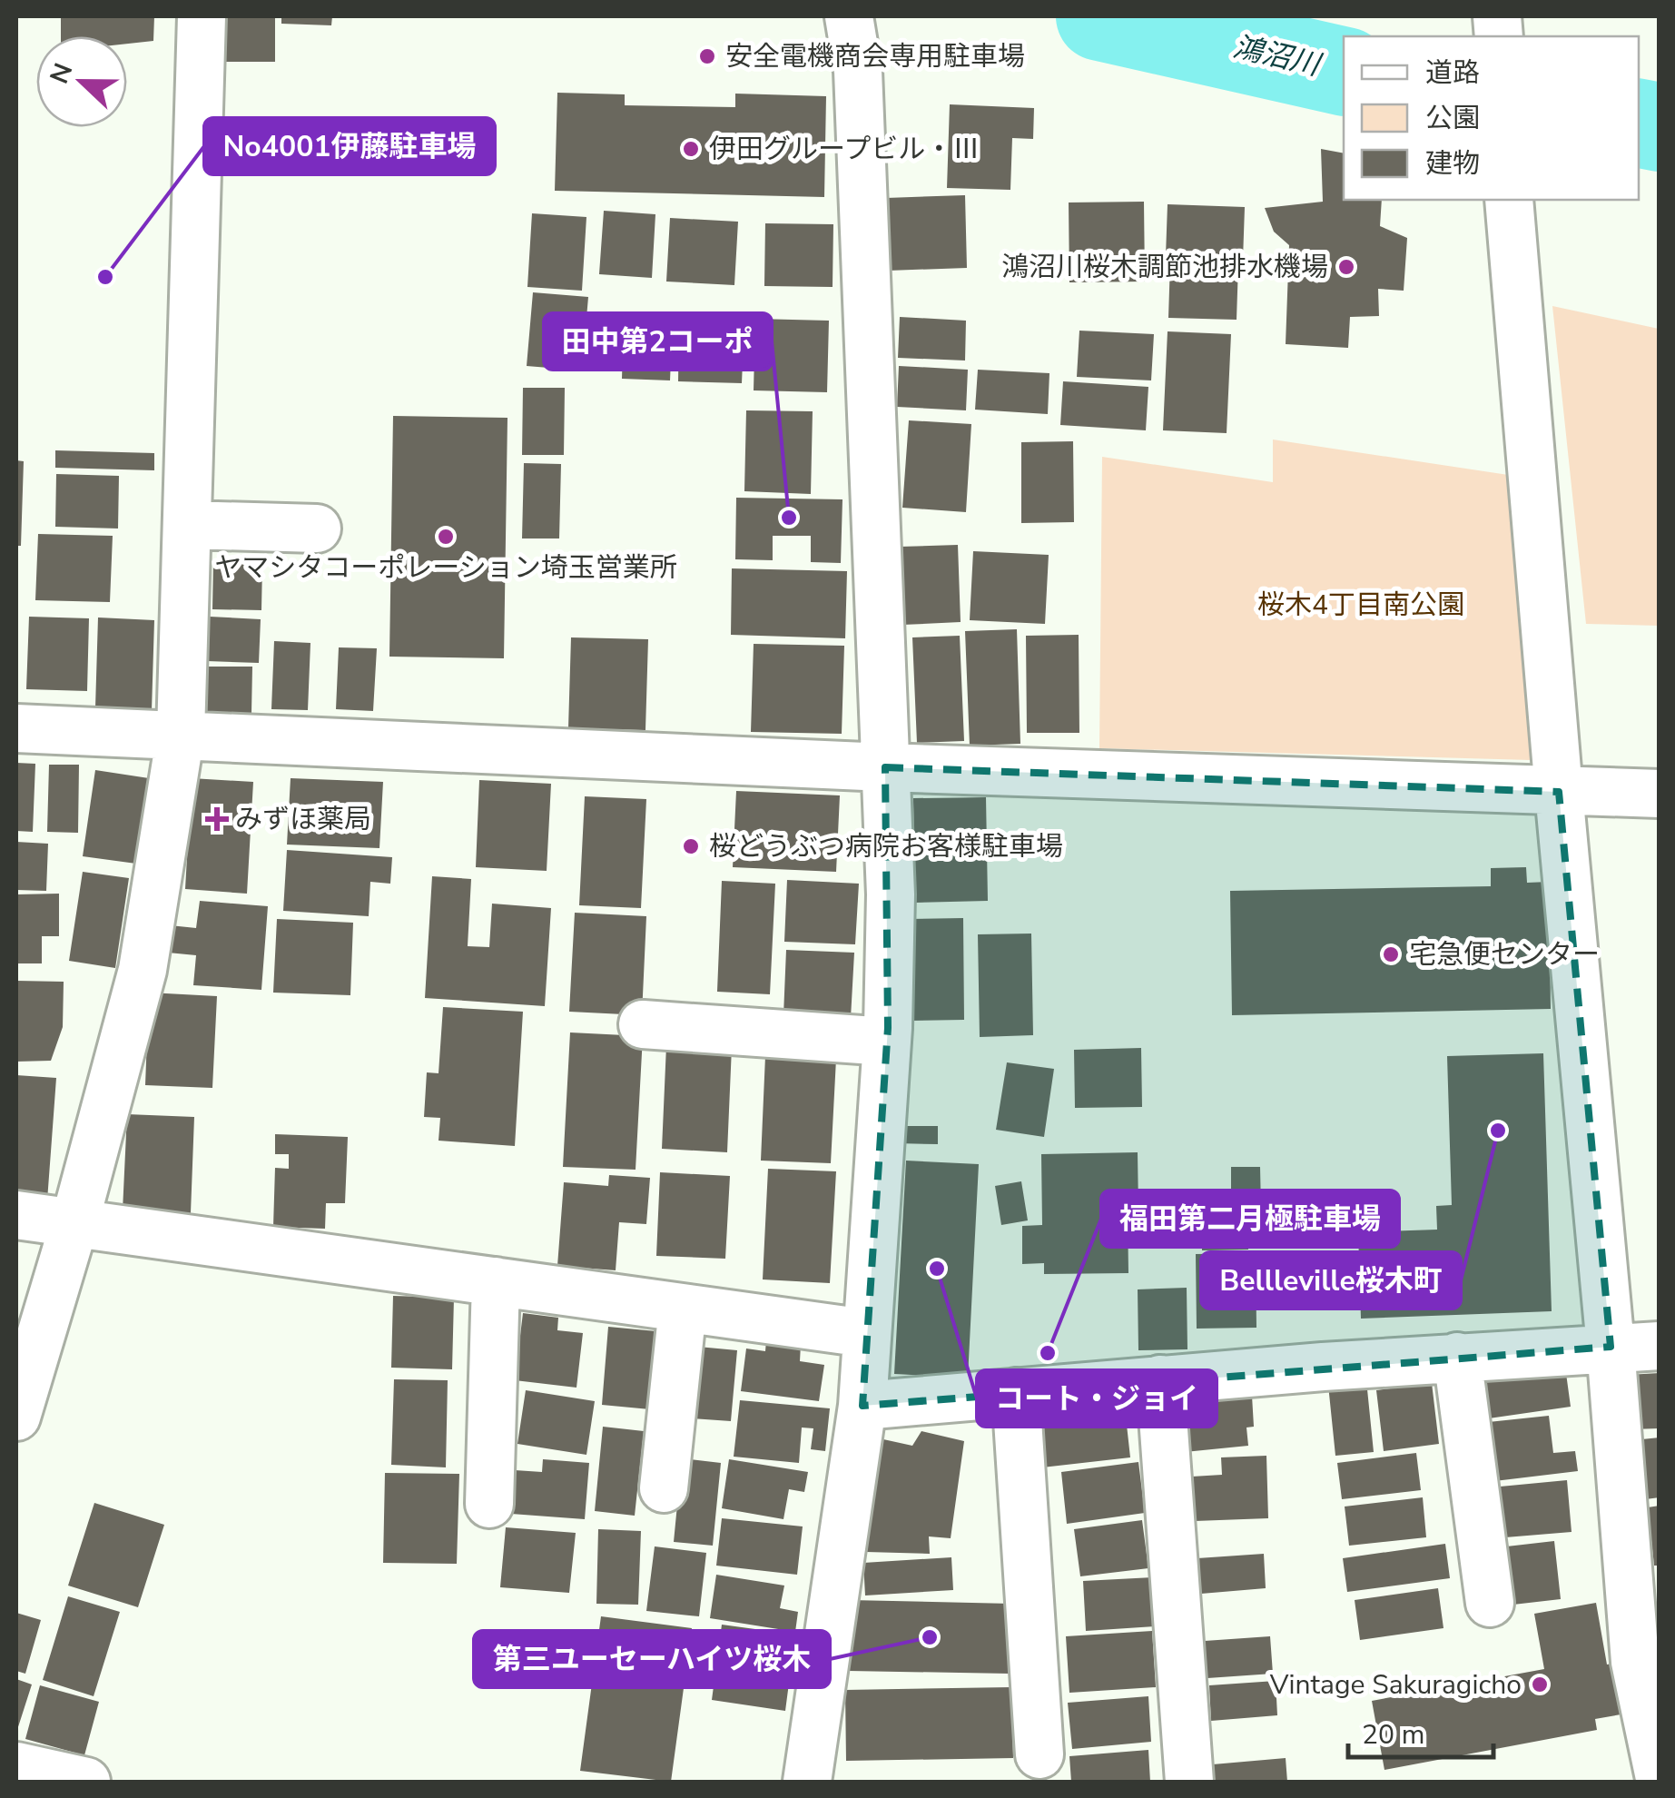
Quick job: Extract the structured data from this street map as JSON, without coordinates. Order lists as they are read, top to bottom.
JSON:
{
  "water": ["鴻沼川"],
  "parks": ["桜木4丁目南公園"],
  "places": {
    "other": [
      "安全電機商会専用駐車場",
      "伊田グループビル・Ⅲ",
      "鴻沼川桜木調節池排水機場",
      "No4001伊藤駐車場",
      "田中第2コーポ",
      "ヤマシタコーポレーション埼玉営業所",
      "桜どうぶつ病院お客様駐車場",
      "宅急便センター",
      "Bellleville桜木町",
      "コート・ジョイ",
      "福田第二月極駐車場",
      "第三ユーセーハイツ桜木",
      "Vintage Sakuragicho"
    ],
    "health": ["みずほ薬局"]
  },
  "legend": ["道路", "公園", "建物"],
  "scale_bar": "20 m",
  "north": "left"
}
